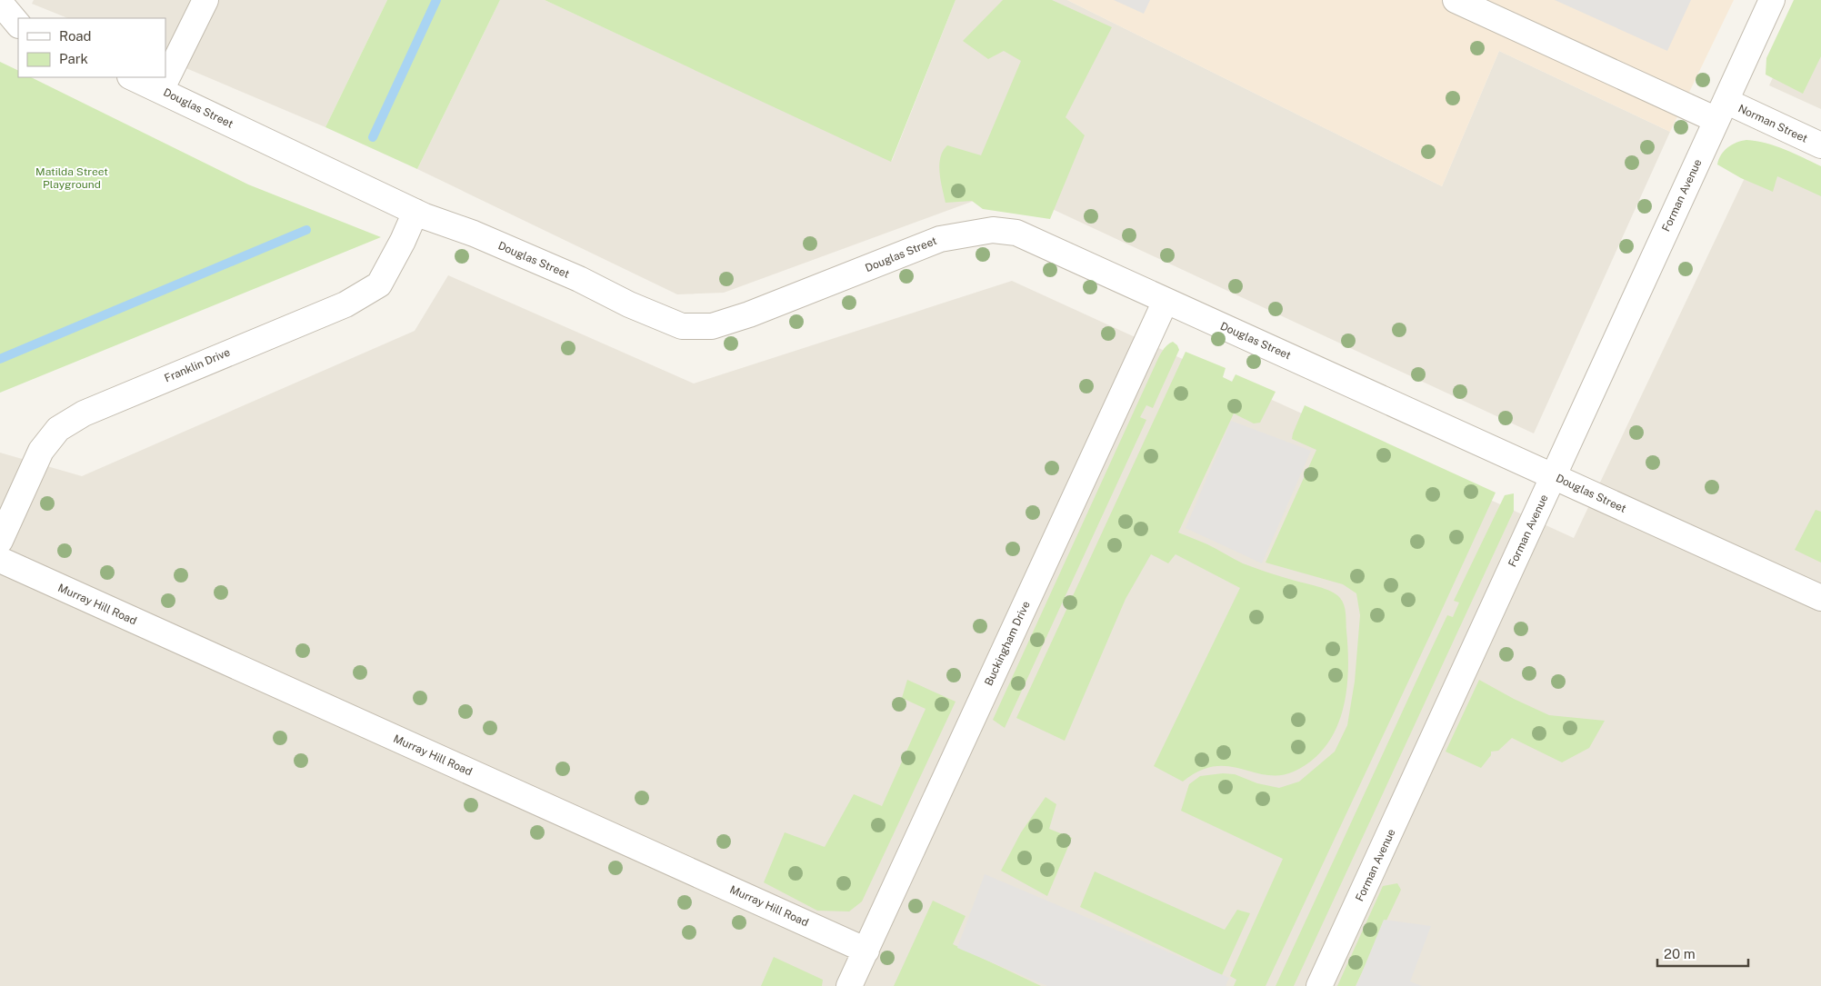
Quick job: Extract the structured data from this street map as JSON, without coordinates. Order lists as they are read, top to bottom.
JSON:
{
  "streets": {
    "street": [
      "Douglas Street",
      "Norman Street",
      "Forman Avenue",
      "Franklin Drive",
      "Murray Hill Road",
      "Buckingham Drive"
    ]
  },
  "crossings": [
    ["Douglas Street", "Forman Avenue"],
    ["Douglas Street", "Franklin Drive"],
    ["Douglas Street", "Buckingham Drive"],
    ["Norman Street", "Forman Avenue"],
    ["Murray Hill Road", "Buckingham Drive"]
  ],
  "parks": ["Matilda Street Playground"],
  "legend": ["Road", "Park"],
  "scale_bar": "20 m"
}
